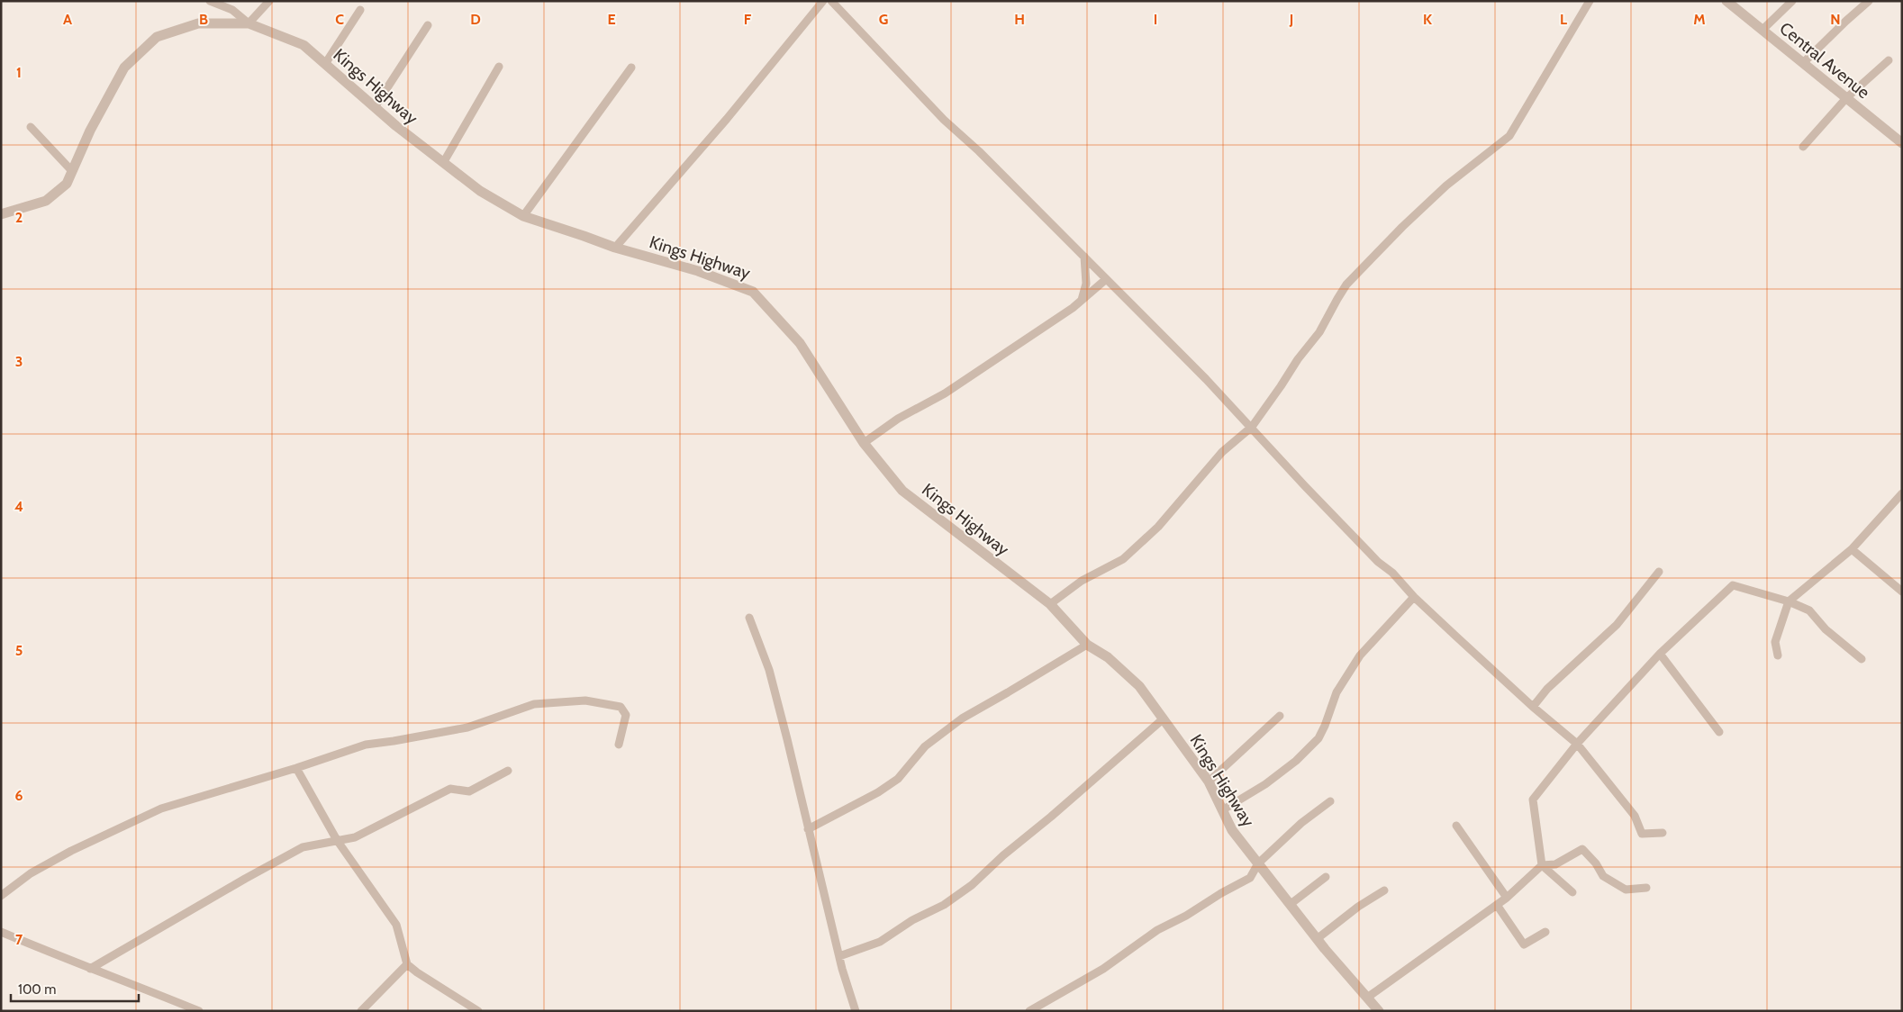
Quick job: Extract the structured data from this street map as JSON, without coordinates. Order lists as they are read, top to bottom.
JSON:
{
  "streets": {
    "street": ["Central Avenue", "Kings Highway"]
  },
  "scale_bar": "100 m",
  "grid": {
    "columns": [
      "A",
      "B",
      "C",
      "D",
      "E",
      "F",
      "G",
      "H",
      "I",
      "J",
      "K",
      "L",
      "M",
      "N"
    ],
    "rows": [
      "1",
      "2",
      "3",
      "4",
      "5",
      "6",
      "7"
    ]
  }
}
